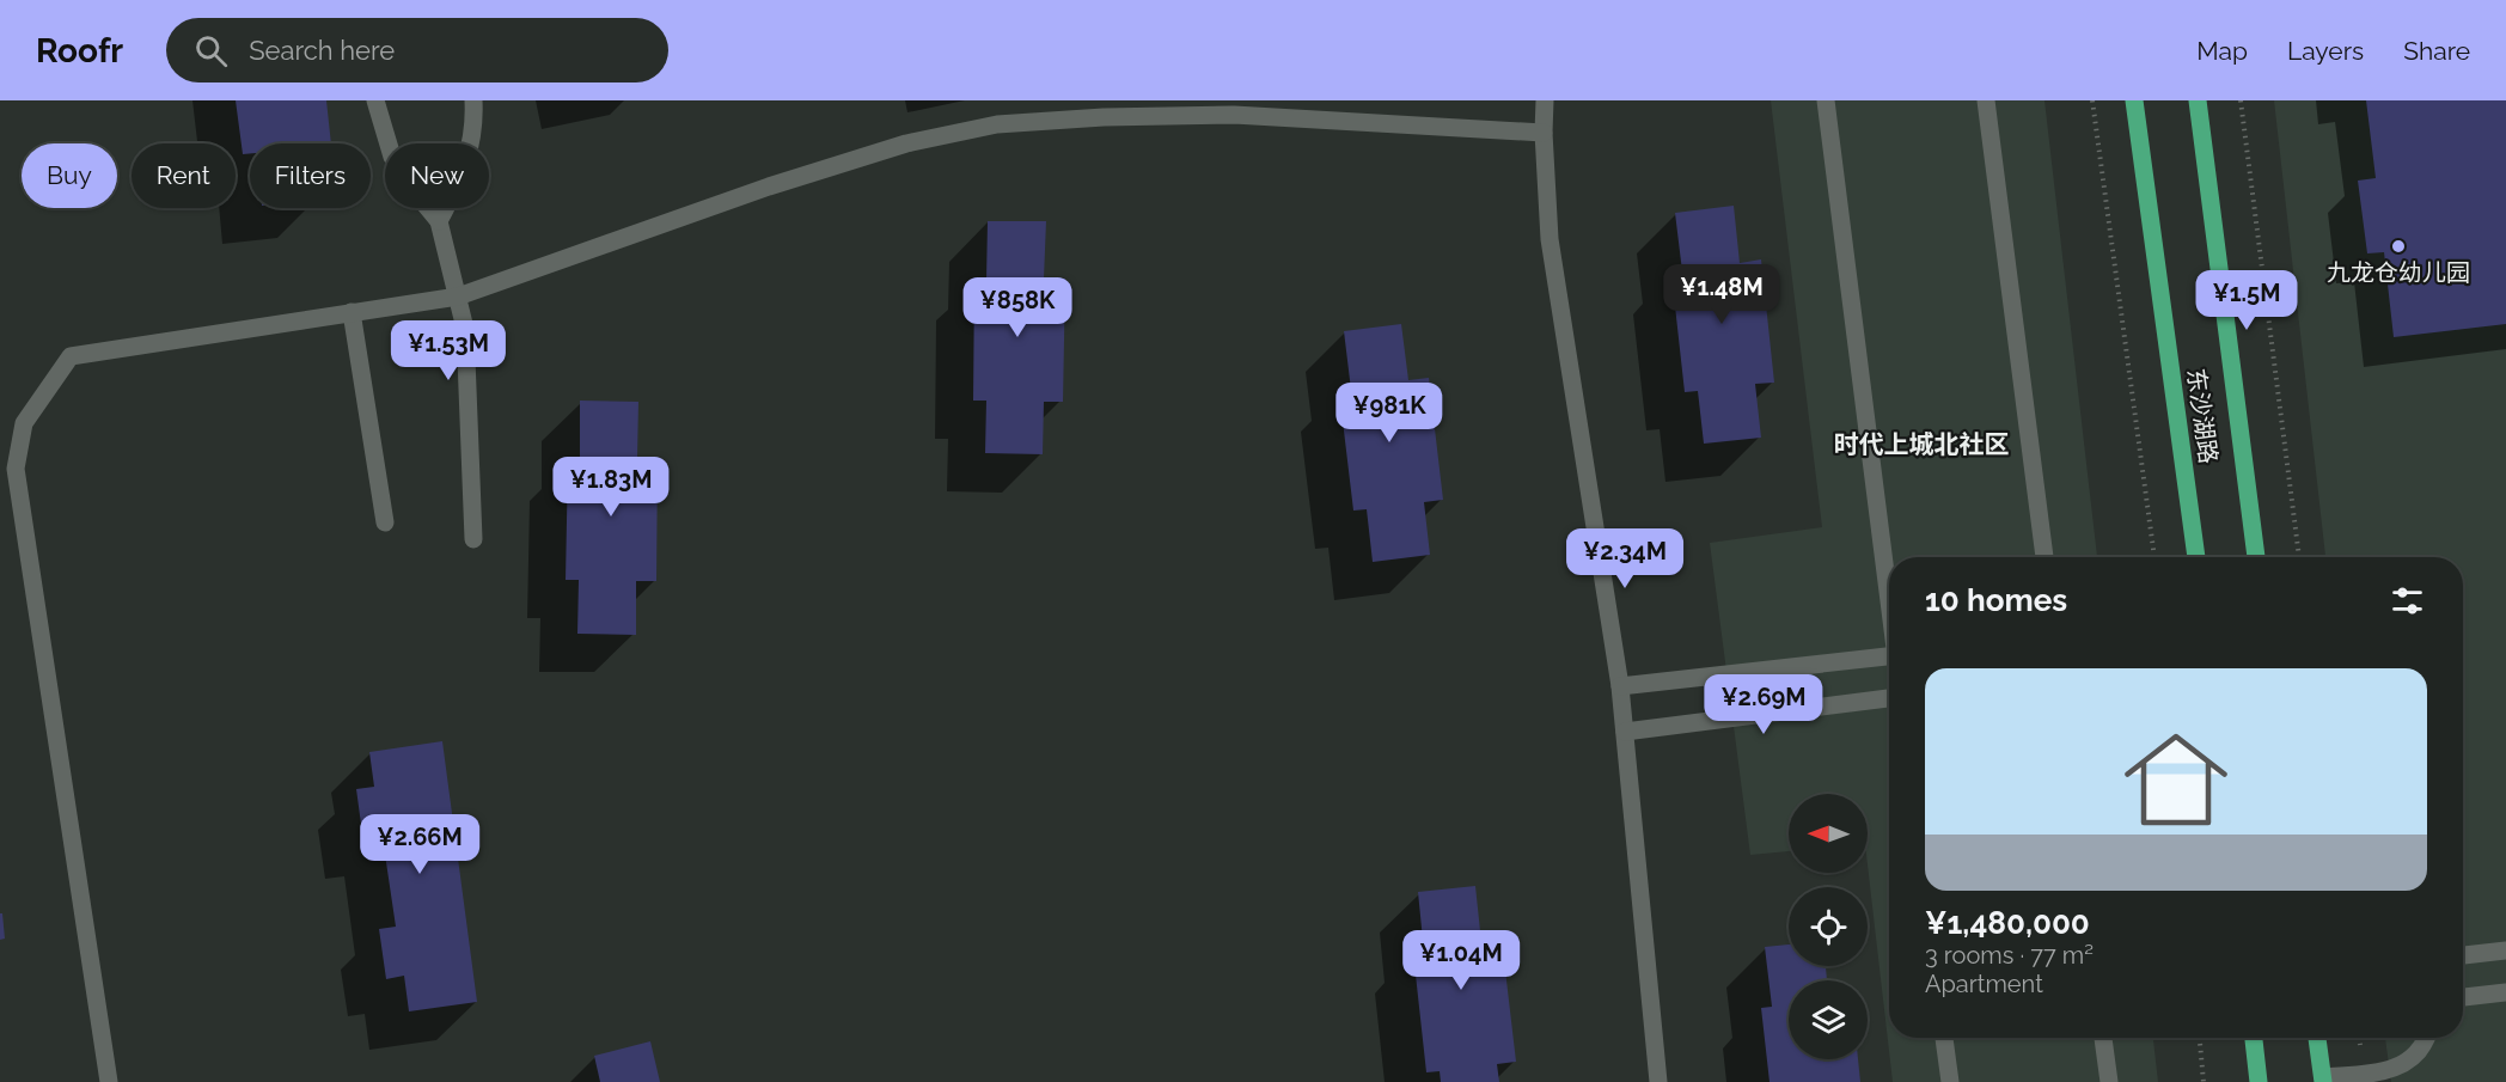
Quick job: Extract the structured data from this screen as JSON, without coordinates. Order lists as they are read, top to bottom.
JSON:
{
  "streets": {
    "main road": ["东沙湖路"]
  },
  "districts": ["时代上城北社区"],
  "places": ["九龙仓幼儿园"],
  "north": "left",
  "page": {
    "header": "Roofr",
    "search": "Search here",
    "nav": ["Map", "Layers", "Share"],
    "chip": [
      "Buy",
      "Rent",
      "Filters",
      "New"
    ],
    "price": [
      "¥1.48M",
      "¥1.5M",
      "¥858K",
      "¥1.53M",
      "¥981K",
      "¥1.83M",
      "¥2.34M",
      "¥2.69M",
      "¥2.66M",
      "¥1.04M"
    ],
    "heading": "10 homes",
    "list": [
      {
        "name": "¥1,480,000",
        "note": "3 rooms · 77 m² · Apartment"
      }
    ]
  }
}
